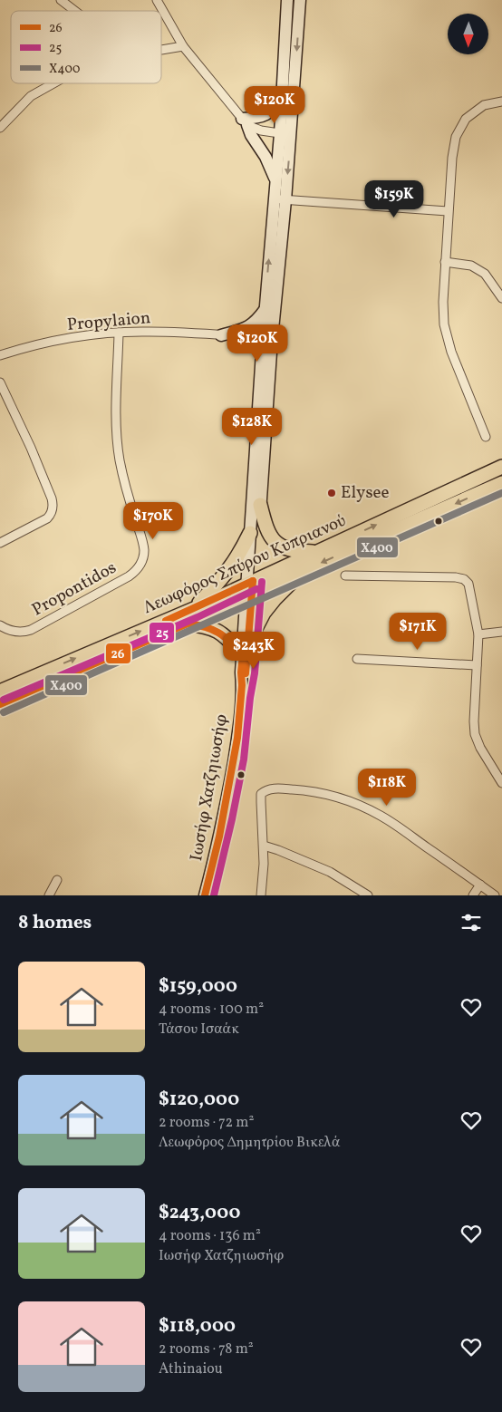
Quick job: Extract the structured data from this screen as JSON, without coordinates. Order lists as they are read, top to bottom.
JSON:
{
  "streets": {
    "main road": ["Λεωφόρος Σπύρου Κυπριανού", "Ιωσήφ Χατζηιωσήφ"],
    "street": ["Propylaion", "Propontidos"]
  },
  "crossings": [
    ["Propylaion", "Propontidos"],
    ["Λεωφόρος Σπύρου Κυπριανού", "Ιωσήφ Χατζηιωσήφ"]
  ],
  "places": ["Elysee"],
  "lines": ["transit line X400", "transit line 26", "transit line 25"],
  "legend": ["26", "25", "X400"],
  "north": "bottom",
  "page": {
    "price": [
      "$120K",
      "$159K",
      "$120K",
      "$128K",
      "$170K",
      "$171K",
      "$243K",
      "$118K"
    ],
    "heading": "8 homes",
    "list": [
      {
        "name": "$159,000",
        "note": "4 rooms · 100 m² · Τάσου Ισαάκ"
      },
      {
        "name": "$120,000",
        "note": "2 rooms · 72 m² · Λεωφόρος Δημητρίου Βικελά"
      },
      {
        "name": "$243,000",
        "note": "4 rooms · 136 m² · Ιωσήφ Χατζηιωσήφ"
      },
      {
        "name": "$118,000",
        "note": "2 rooms · 78 m² · Athinaiou"
      }
    ]
  }
}
